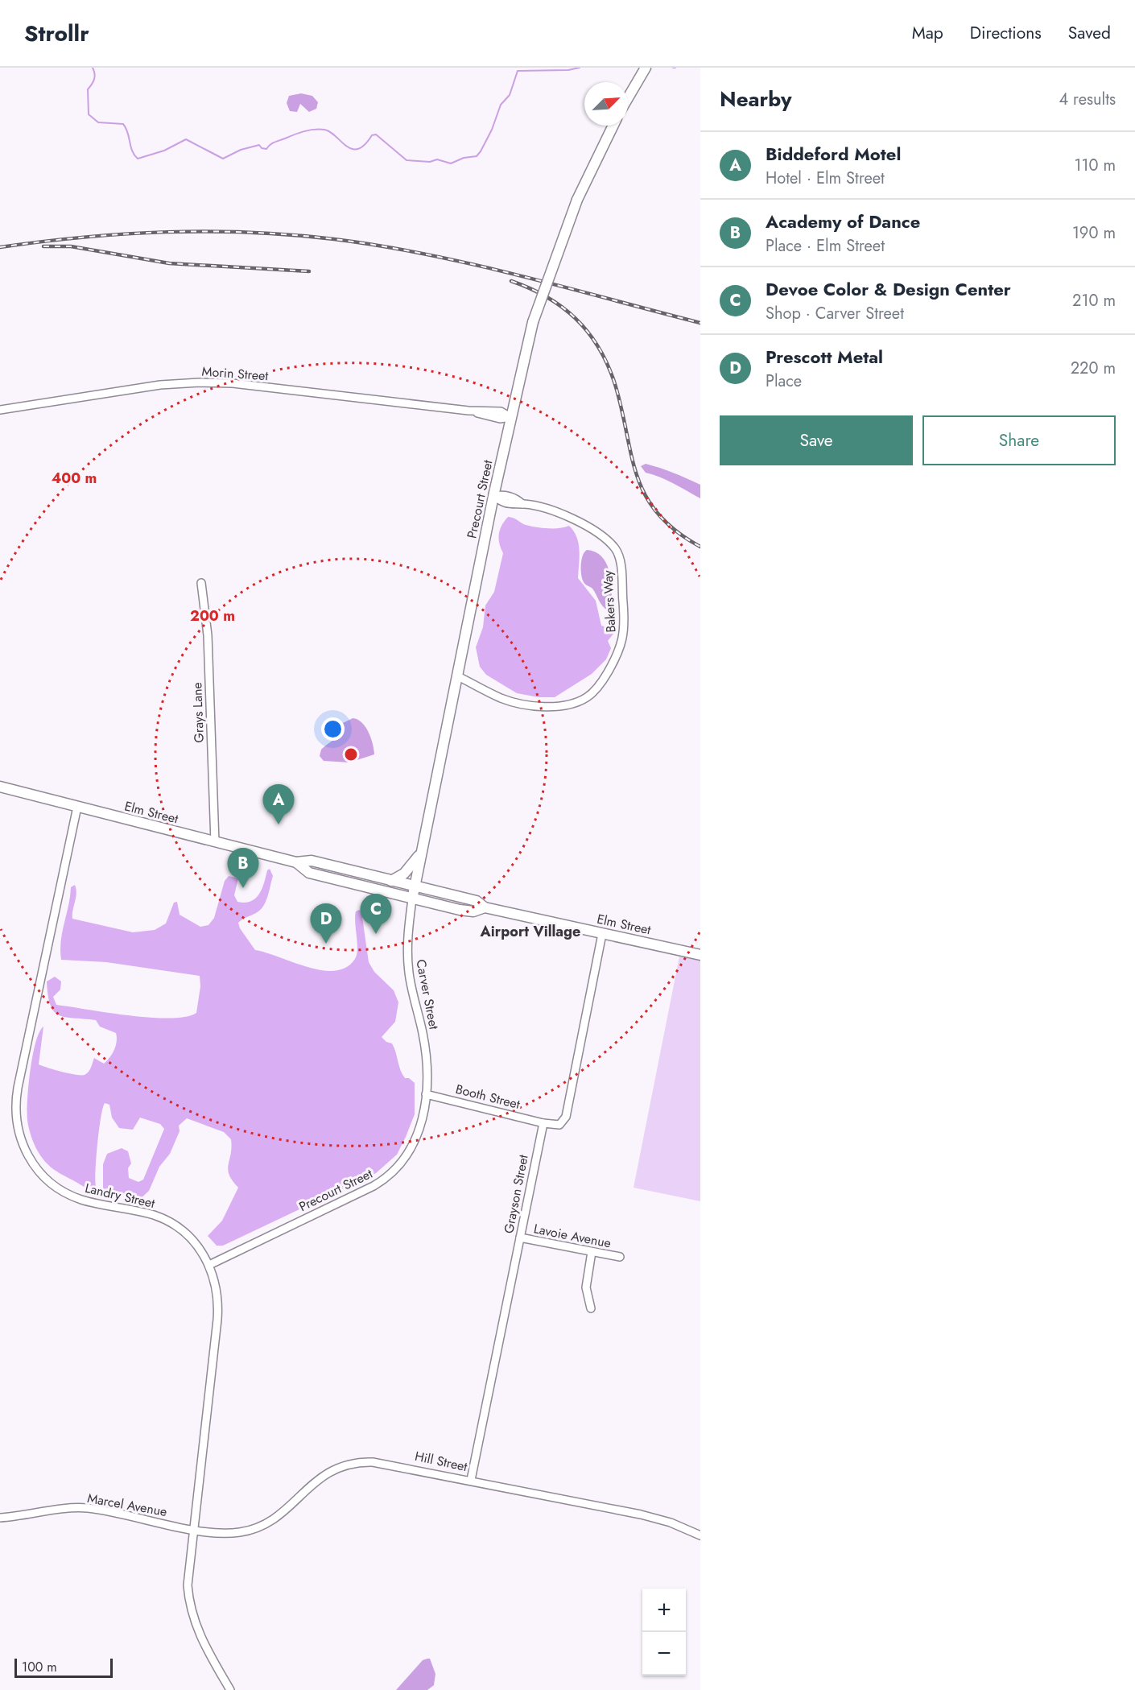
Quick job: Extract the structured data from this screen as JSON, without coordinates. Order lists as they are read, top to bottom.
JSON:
{
  "streets": {
    "main road": ["Precourt Street", "Elm Street"],
    "street": [
      "Morin Street",
      "Bakers Way",
      "Grays Lane",
      "Carver Street",
      "Booth Street",
      "Grayson Street",
      "Landry Street",
      "Lavoie Avenue",
      "Hill Street",
      "Marcel Avenue"
    ]
  },
  "crossings": [
    ["Morin Street", "Precourt Street"],
    ["Precourt Street", "Bakers Way"],
    ["Precourt Street", "Elm Street"],
    ["Precourt Street", "Carver Street"],
    ["Precourt Street", "Booth Street"],
    ["Precourt Street", "Landry Street"],
    ["Grays Lane", "Elm Street"],
    ["Elm Street", "Carver Street"],
    ["Elm Street", "Landry Street"],
    ["Carver Street", "Booth Street"],
    ["Booth Street", "Grayson Street"],
    ["Grayson Street", "Lavoie Avenue"],
    ["Grayson Street", "Hill Street"],
    ["Landry Street", "Hill Street"],
    ["Landry Street", "Marcel Avenue"],
    ["Hill Street", "Marcel Avenue"]
  ],
  "districts": ["Airport Village"],
  "scale_bar": "100 m",
  "north": "top right",
  "page": {
    "header": "Strollr",
    "nav": ["Map", "Directions", "Saved"],
    "heading": ["Nearby", "4 results"],
    "list": [
      {
        "mark": "A",
        "name": "Biddeford Motel",
        "note": "Hotel · Elm Street",
        "value": "110 m"
      },
      {
        "mark": "B",
        "name": "Academy of Dance",
        "note": "Place · Elm Street",
        "value": "190 m"
      },
      {
        "mark": "C",
        "name": "Devoe Color & Design Center",
        "note": "Shop · Carver Street",
        "value": "210 m"
      },
      {
        "mark": "D",
        "name": "Prescott Metal",
        "note": "Place",
        "value": "220 m"
      }
    ],
    "buttons": ["Save", "Share"],
    "pins": [
      "A",
      "B",
      "C",
      "D"
    ],
    "map_buttons": ["+", "−"],
    "scale": "100 m"
  },
  "rings": ["400 m", "200 m"]
}
